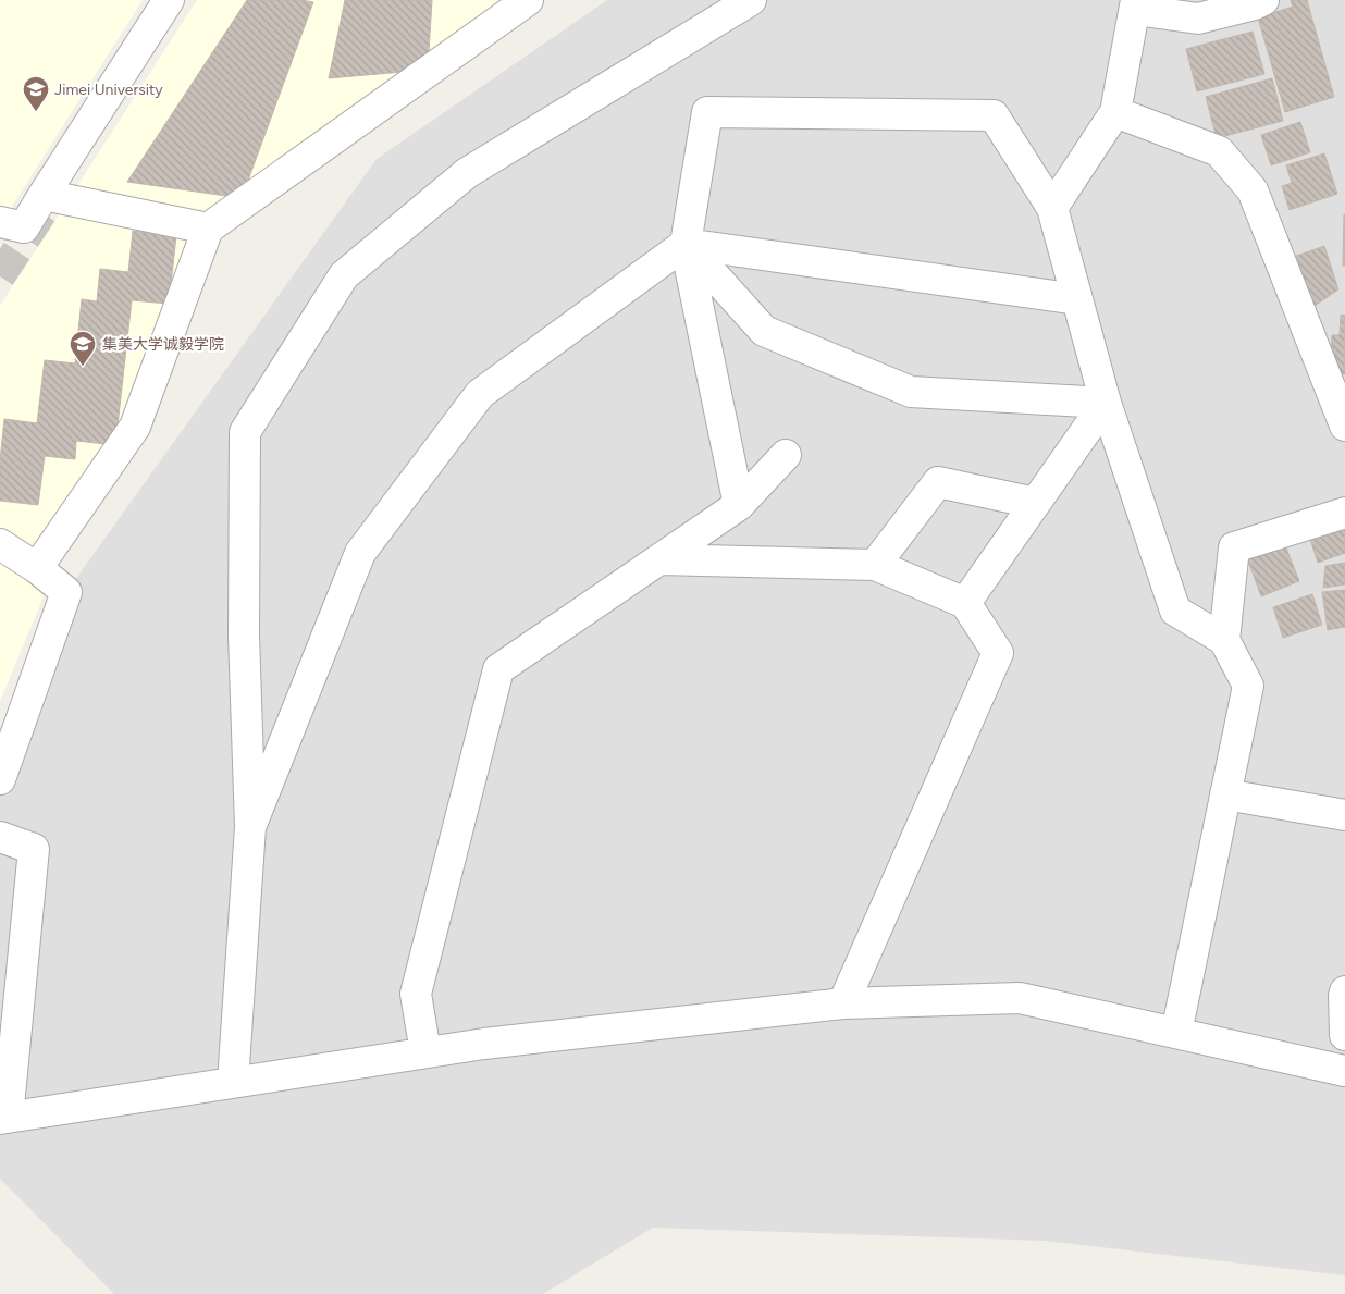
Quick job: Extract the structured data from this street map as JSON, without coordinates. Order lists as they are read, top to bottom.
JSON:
{
  "places": {
    "school or university": ["Jimei University", "集美大学诚毅学院"]
  }
}
